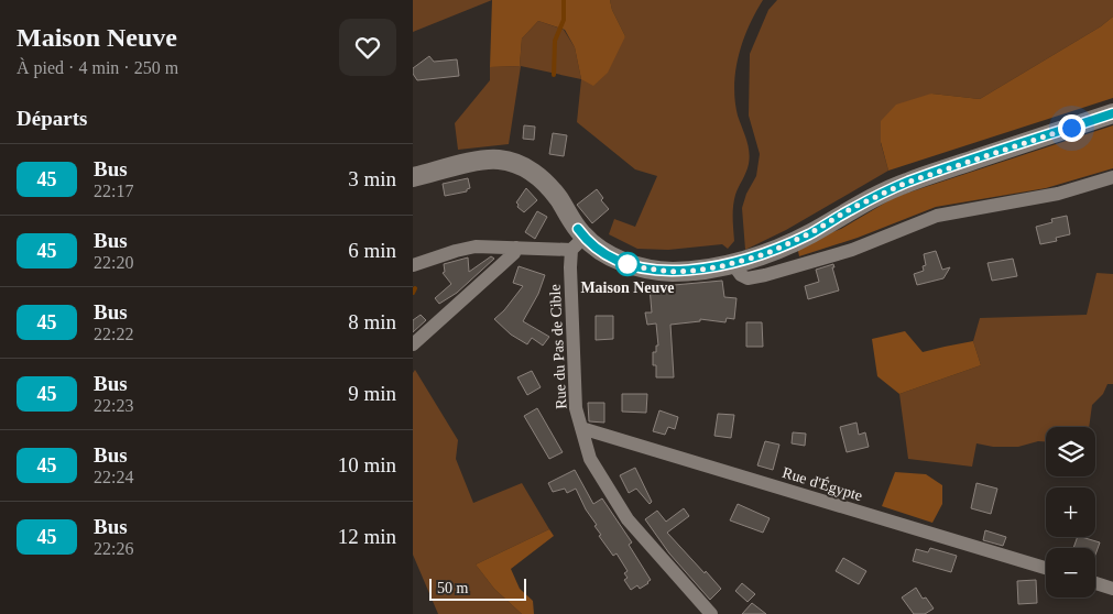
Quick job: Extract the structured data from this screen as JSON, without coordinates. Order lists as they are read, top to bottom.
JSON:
{
  "streets": {
    "street": ["Rue du Pas de Cible", "Rue d'Égypte"]
  },
  "crossings": [
    ["Rue du Pas de Cible", "Rue d'Égypte"]
  ],
  "places": ["Maison Neuve"],
  "lines": ["bus line 45"],
  "scale_bar": "50 m",
  "page": {
    "heading": [
      ["Maison Neuve", "À pied · 4 min · 250 m"],
      "Départs"
    ],
    "list": [
      {
        "mark": "45",
        "name": "Bus",
        "note": "22:17",
        "value": "3 min"
      },
      {
        "mark": "45",
        "name": "Bus",
        "note": "22:20",
        "value": "6 min"
      },
      {
        "mark": "45",
        "name": "Bus",
        "note": "22:22",
        "value": "8 min"
      },
      {
        "mark": "45",
        "name": "Bus",
        "note": "22:23",
        "value": "9 min"
      },
      {
        "mark": "45",
        "name": "Bus",
        "note": "22:24",
        "value": "10 min"
      },
      {
        "mark": "45",
        "name": "Bus",
        "note": "22:26",
        "value": "12 min"
      }
    ],
    "map_buttons": ["+", "−"],
    "scale": "50 m"
  }
}
